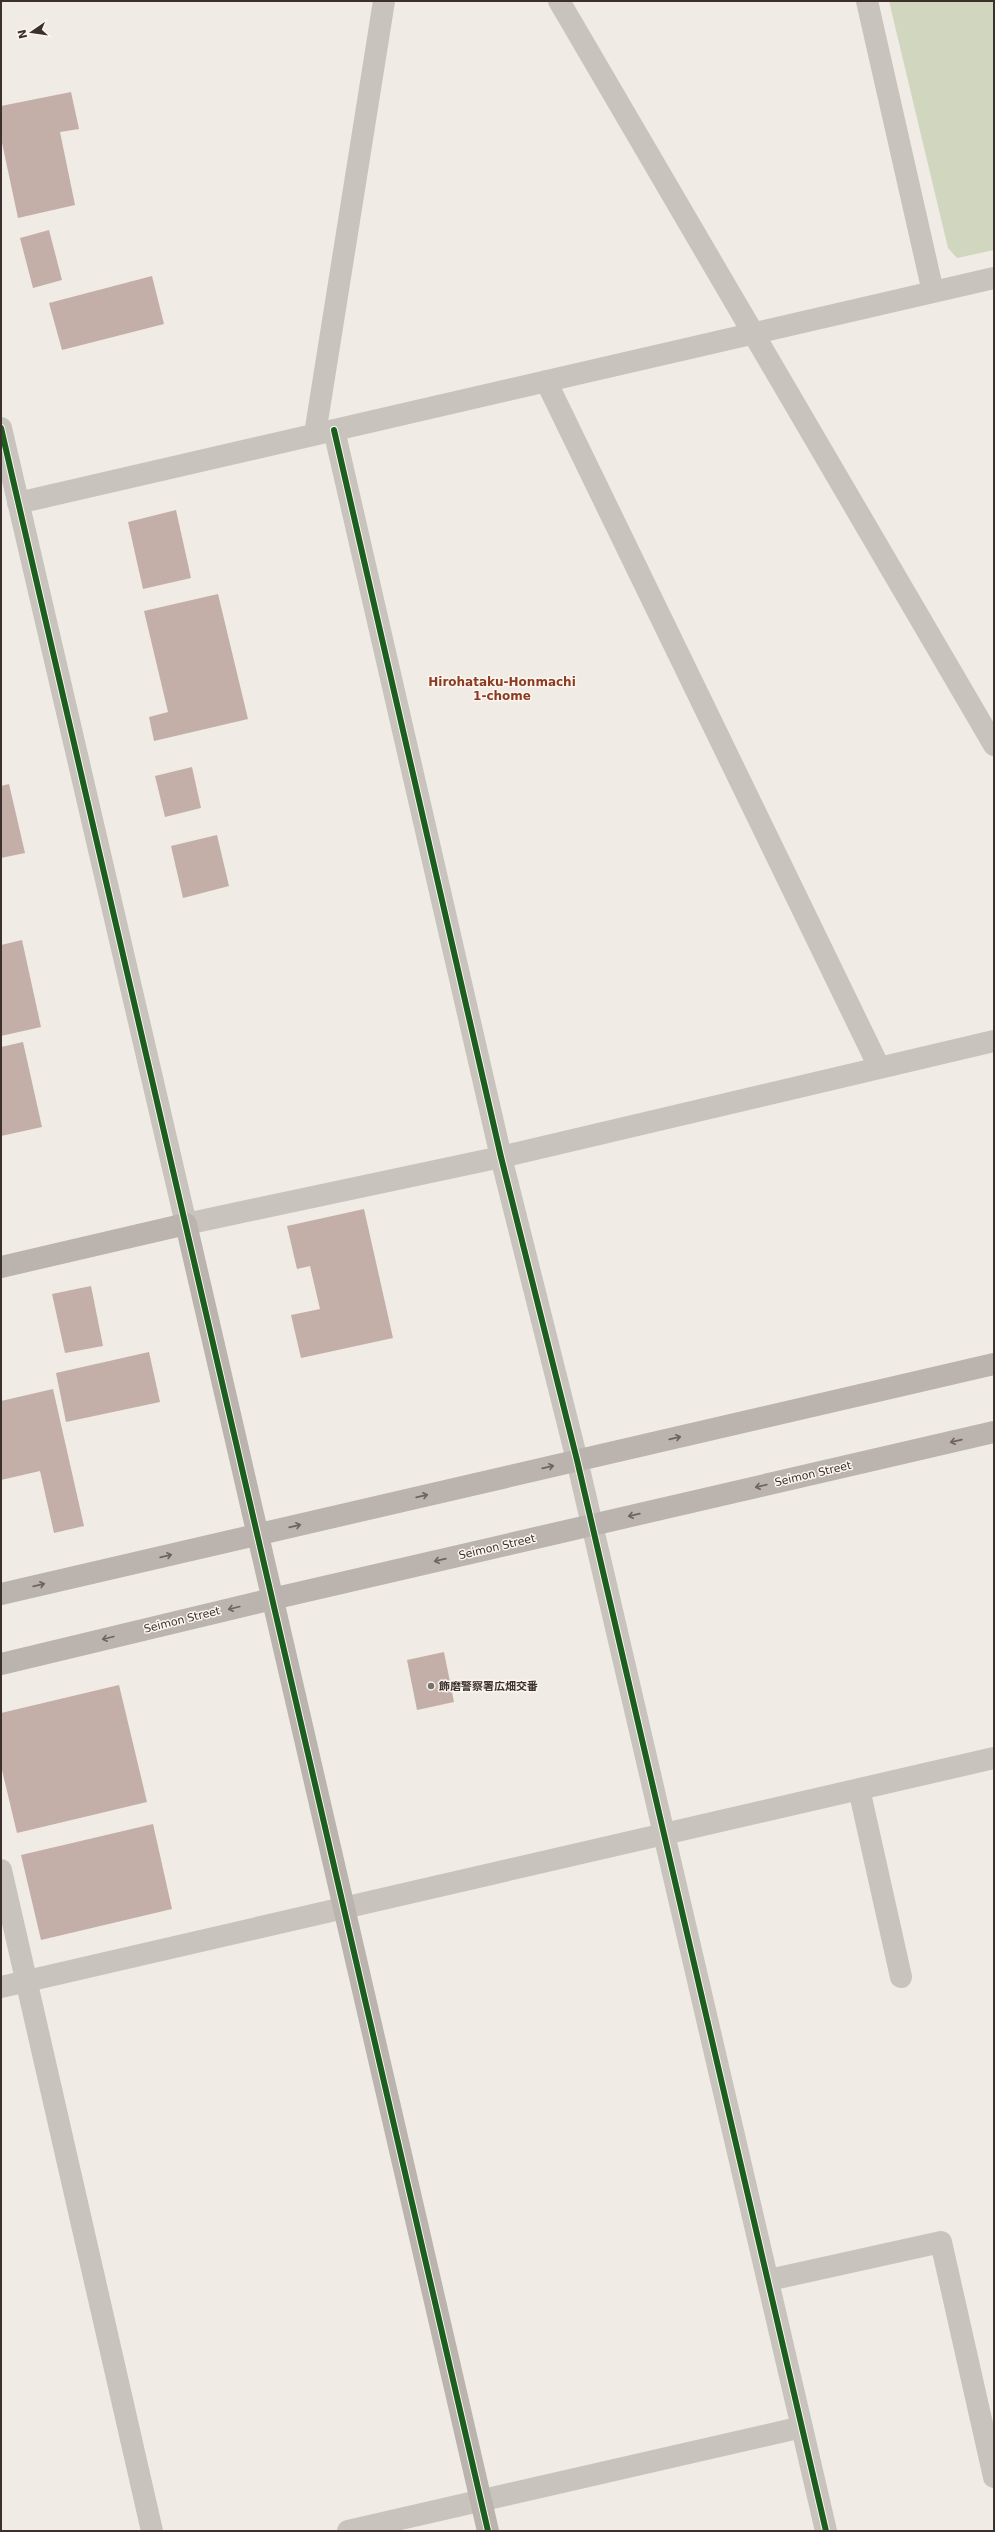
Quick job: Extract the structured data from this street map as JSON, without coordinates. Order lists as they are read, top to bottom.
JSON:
{
  "streets": {
    "street": ["Seimon Street"]
  },
  "districts": ["Hirohataku-Honmachi 1-chome"],
  "places": ["飾磨警察署広畑交番"],
  "north": "left"
}
